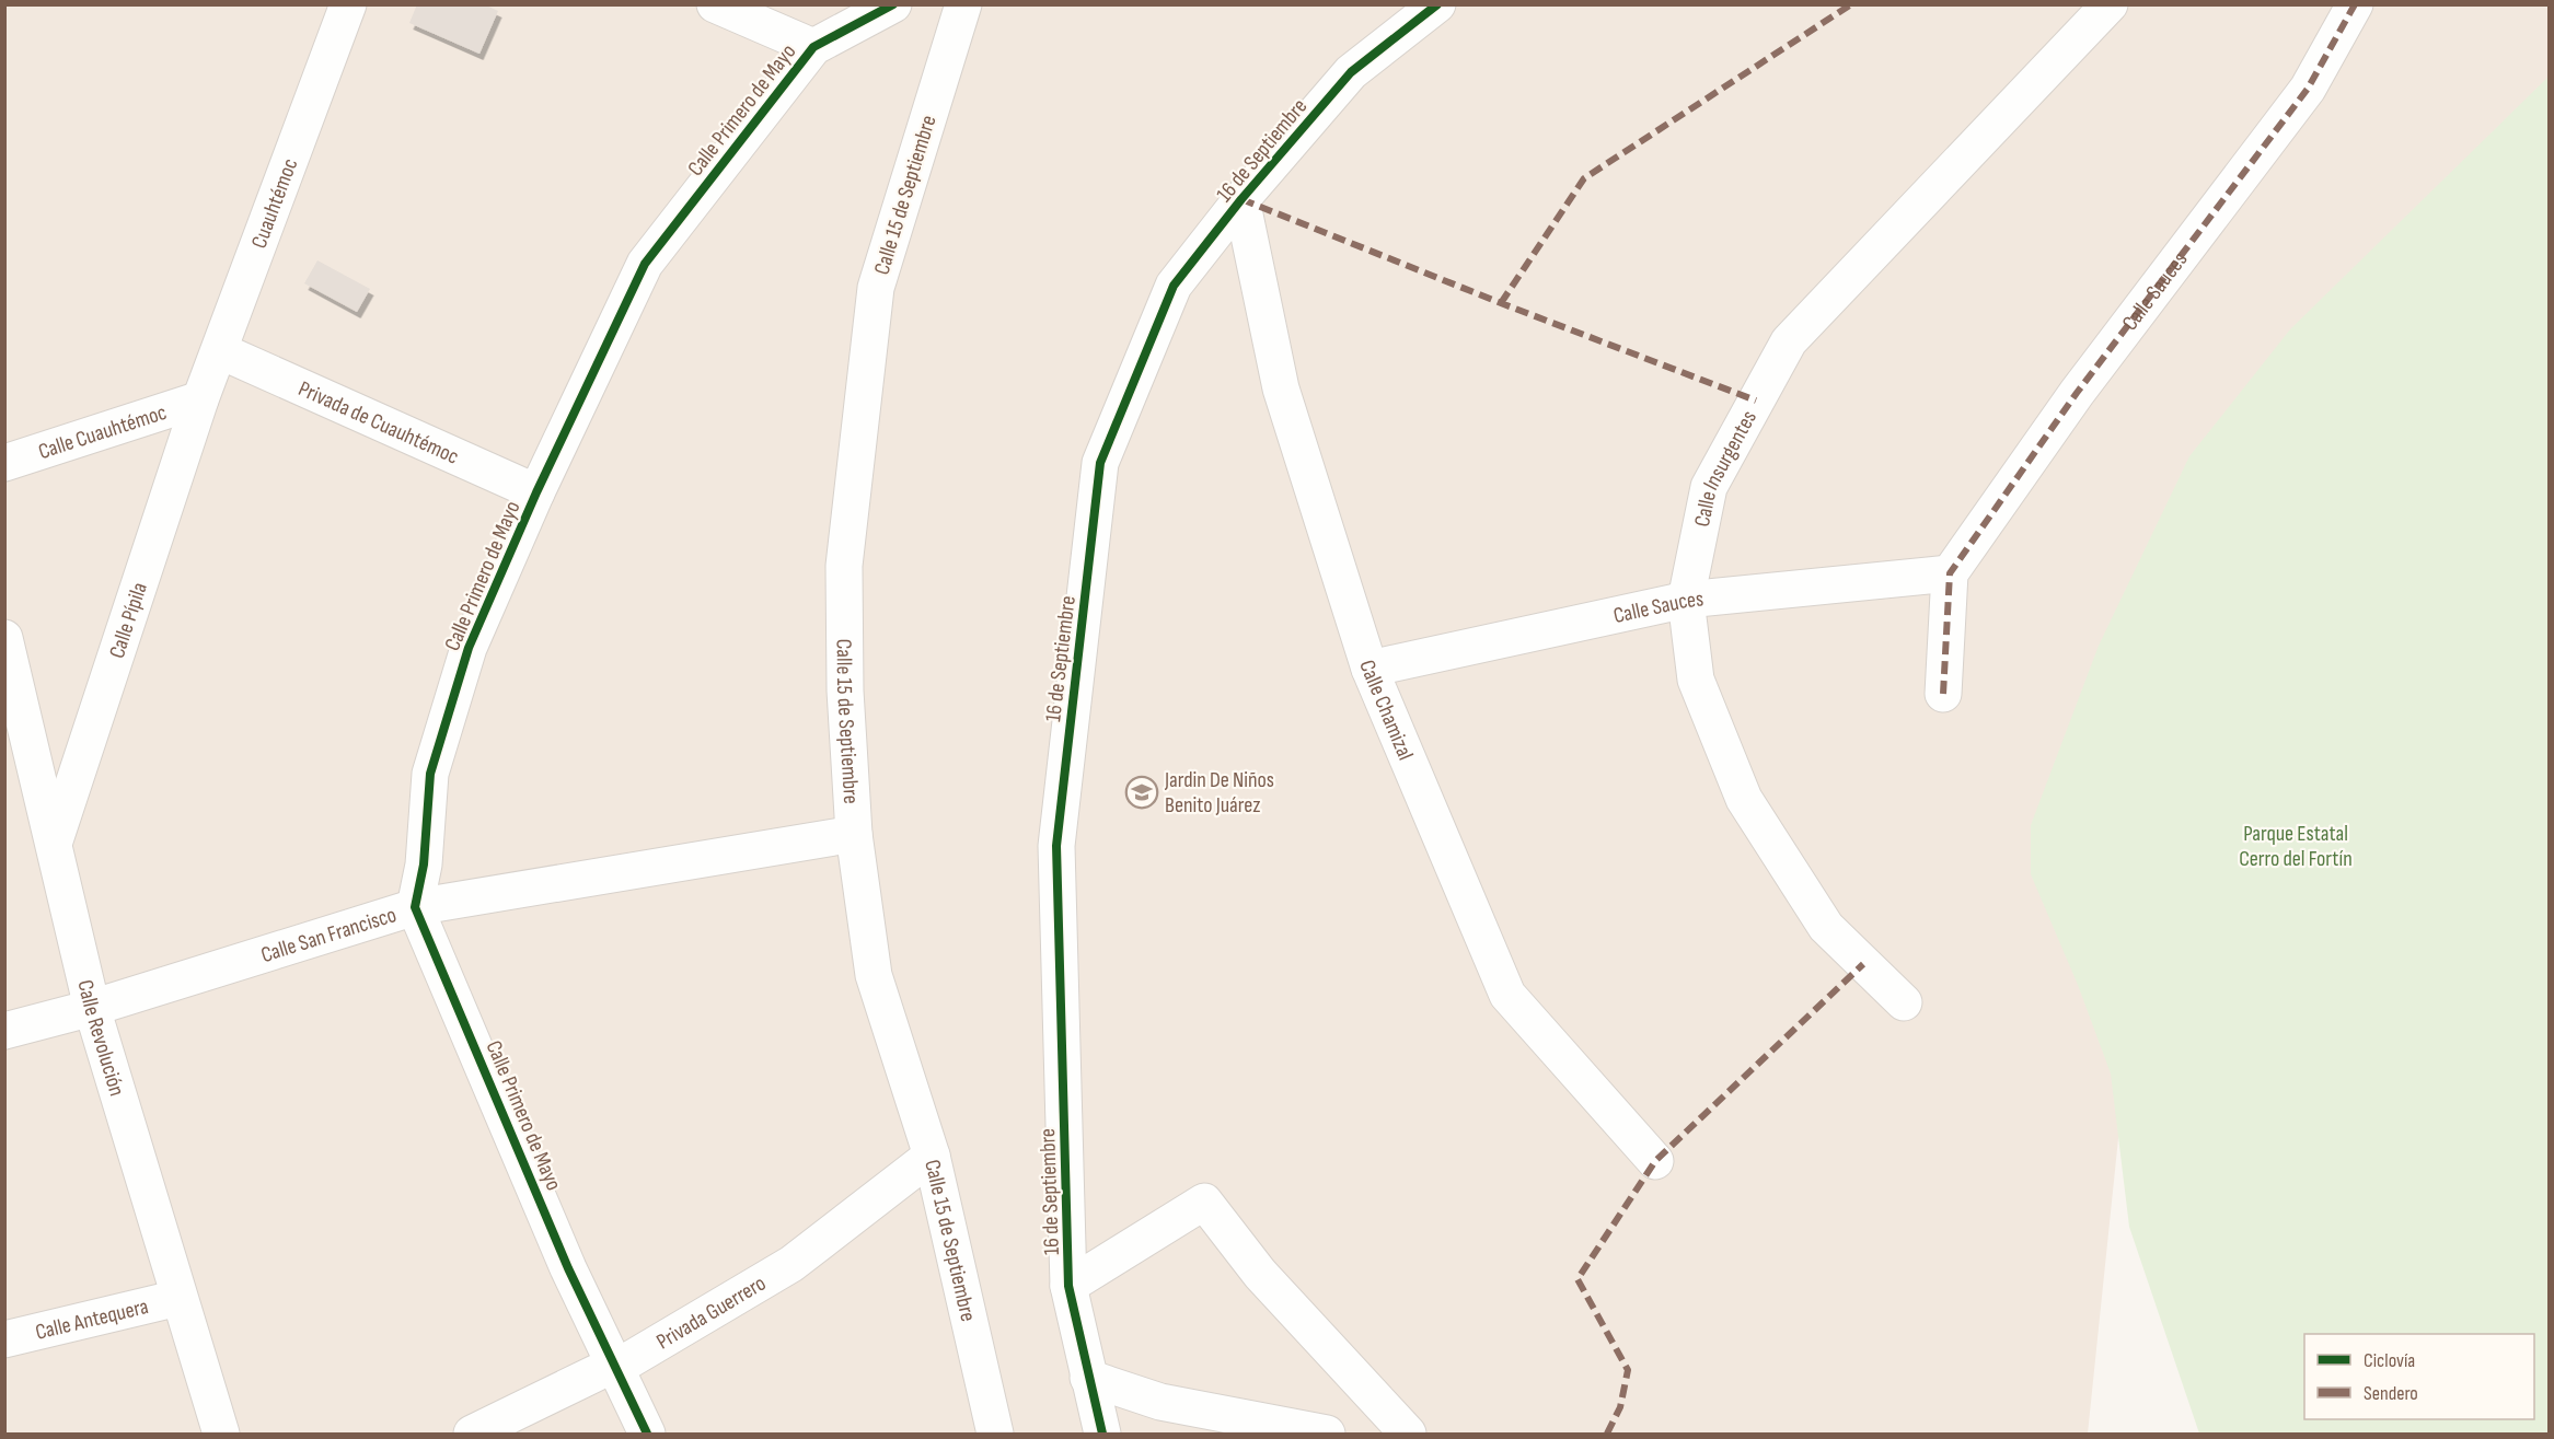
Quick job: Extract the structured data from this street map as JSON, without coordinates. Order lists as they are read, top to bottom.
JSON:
{
  "streets": {
    "street": [
      "Calle Primero de Mayo",
      "16 de Septiembre",
      "Calle 15 de Septiembre",
      "Cuauhtémoc",
      "Calle Sauces",
      "Privada de Cuauhtémoc",
      "Calle Cuauhtémoc",
      "Calle Insurgentes",
      "Calle Pípila",
      "Calle Chamizal",
      "Calle San Francisco",
      "Calle Revolución",
      "Privada Guerrero",
      "Calle Antequera"
    ]
  },
  "crossings": [
    ["Calle Primero de Mayo", "Privada de Cuauhtémoc"],
    ["Calle Primero de Mayo", "Calle San Francisco"],
    ["Calle Primero de Mayo", "Privada Guerrero"],
    ["16 de Septiembre", "Calle Chamizal"],
    ["Calle 15 de Septiembre", "Calle San Francisco"],
    ["Calle 15 de Septiembre", "Privada Guerrero"],
    ["Cuauhtémoc", "Privada de Cuauhtémoc"],
    ["Cuauhtémoc", "Calle Cuauhtémoc"],
    ["Cuauhtémoc", "Calle Pípila"],
    ["Calle Sauces", "Calle Insurgentes"],
    ["Calle Sauces", "Calle Chamizal"],
    ["Calle Cuauhtémoc", "Calle Pípila"],
    ["Calle Pípila", "Calle Revolución"],
    ["Calle San Francisco", "Calle Revolución"],
    ["Calle Revolución", "Calle Antequera"]
  ],
  "parks": ["Parque Estatal Cerro del Fortín"],
  "places": {
    "school or university": ["Jardin De Niños Benito Juárez"]
  },
  "legend": ["Ciclovía", "Sendero"]
}
